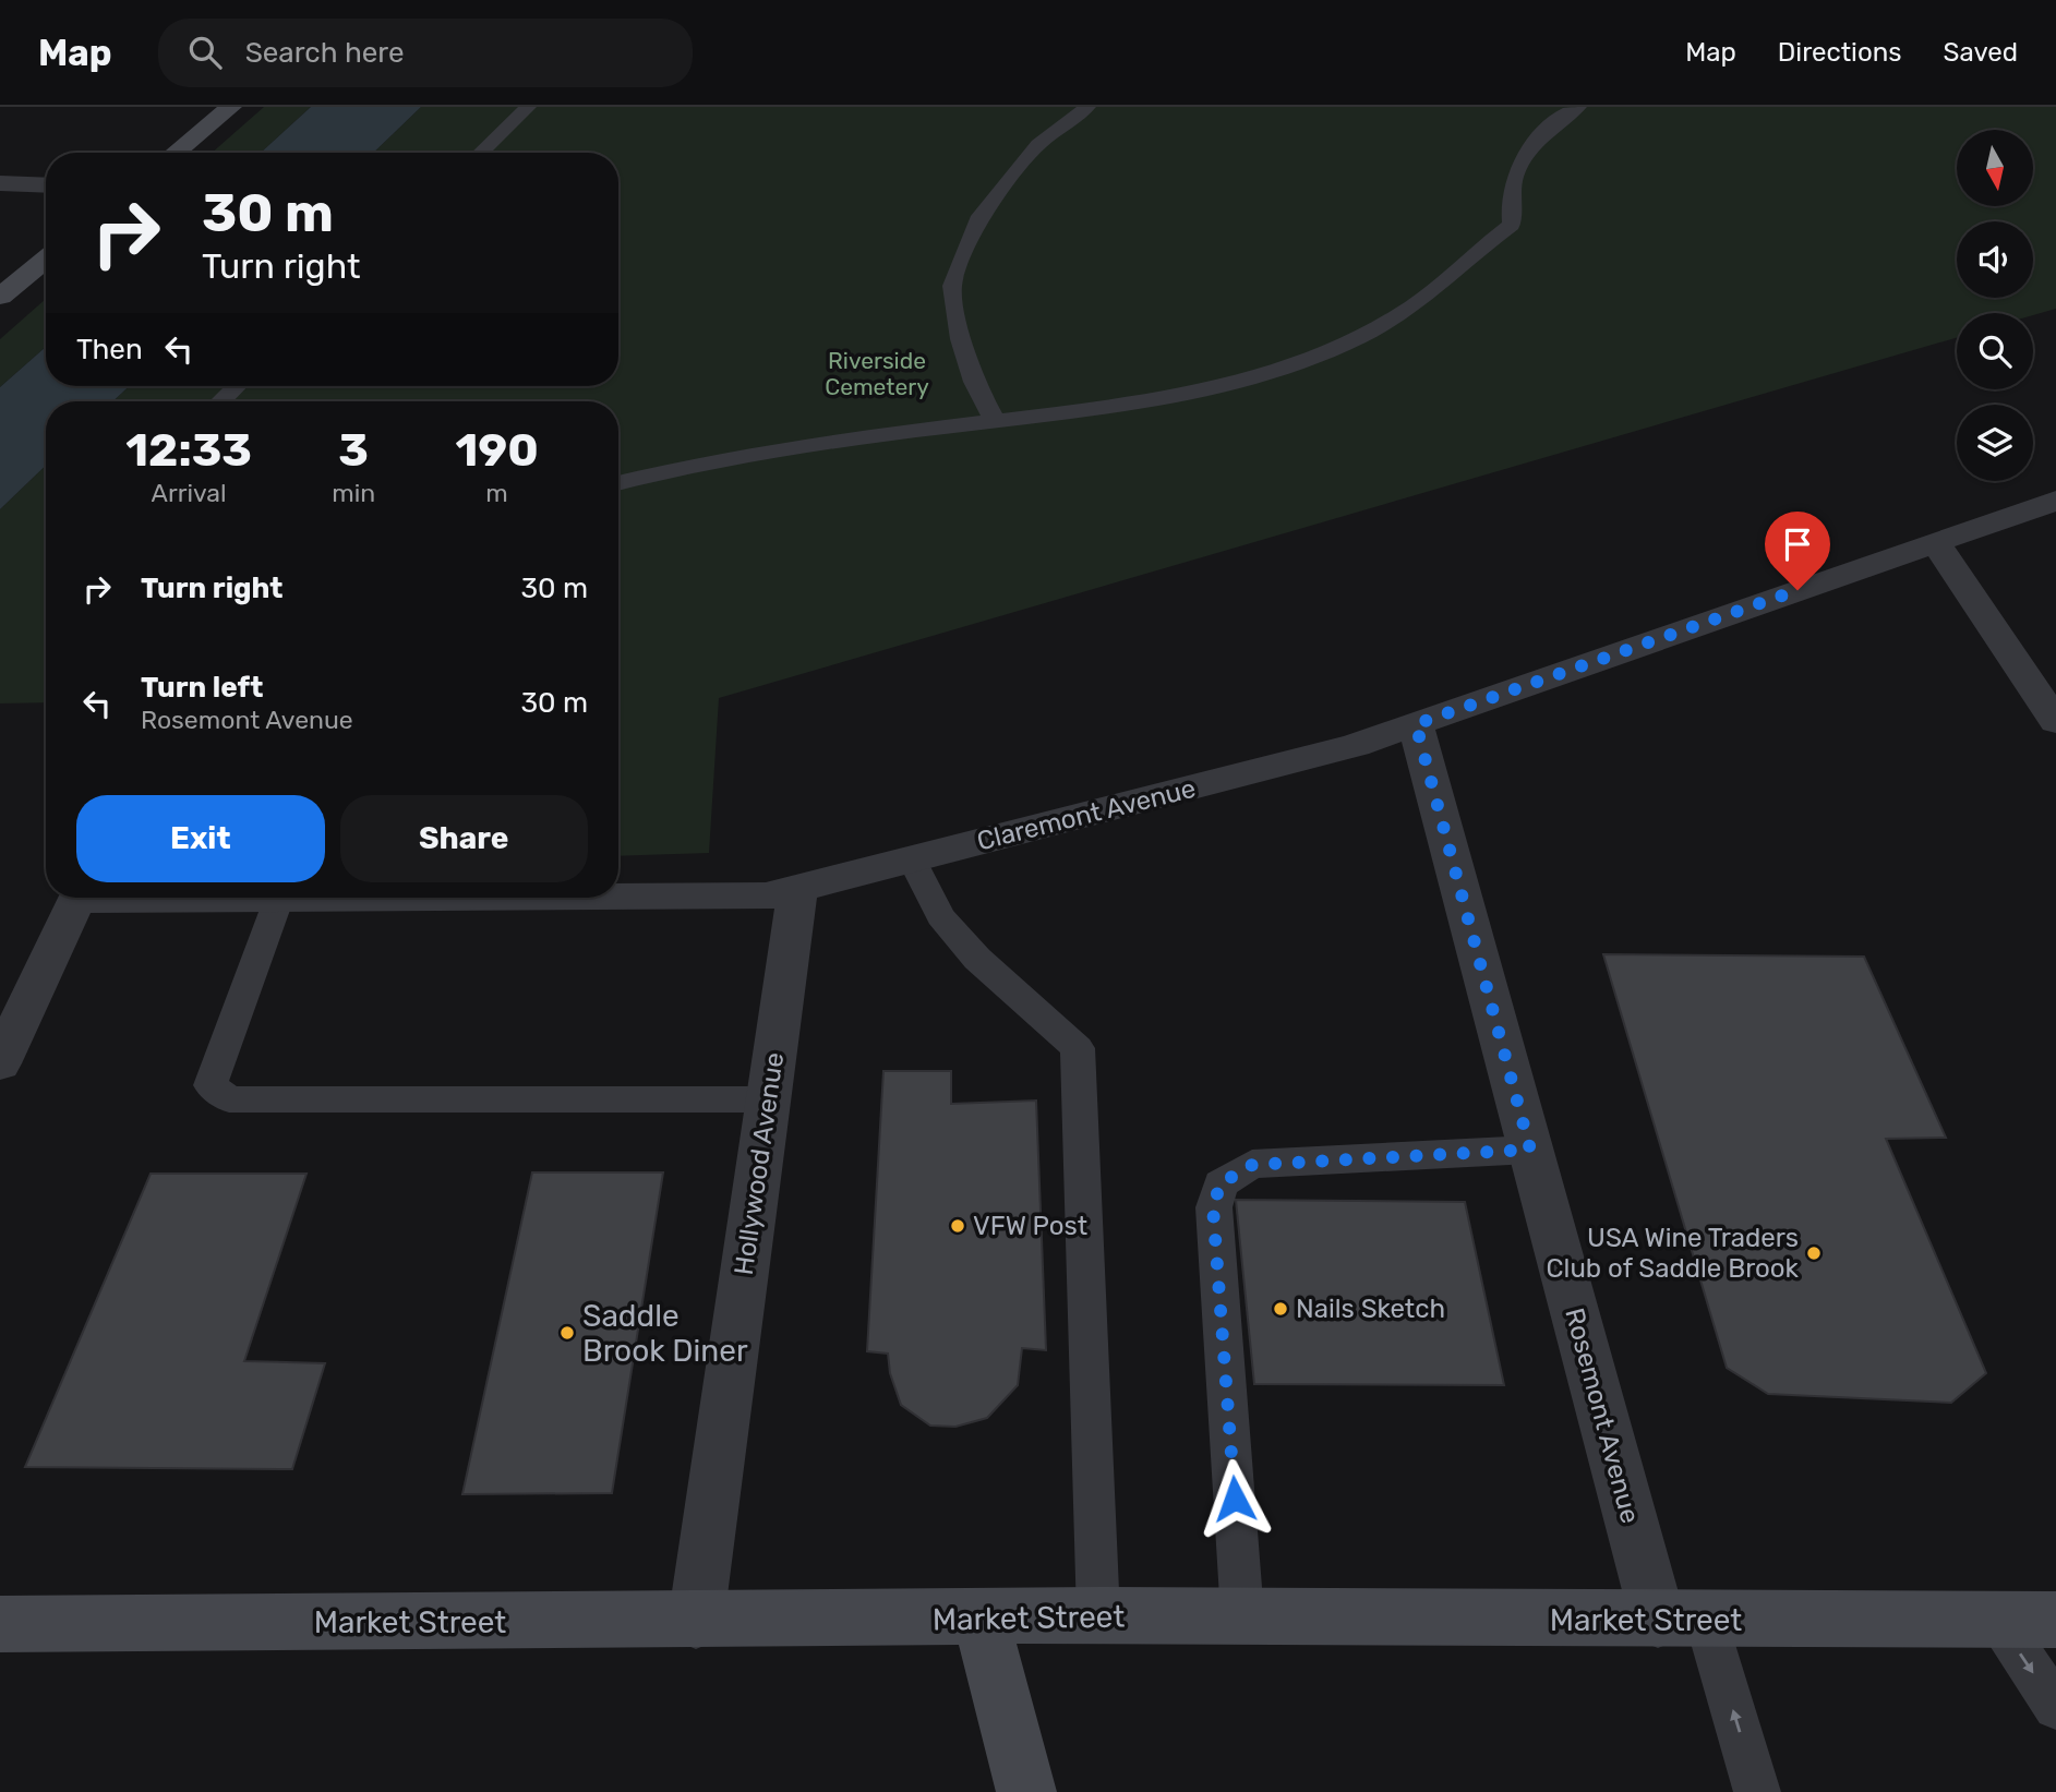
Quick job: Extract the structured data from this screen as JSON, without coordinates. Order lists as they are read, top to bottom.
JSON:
{
  "streets": {
    "main road": ["Market Street"],
    "street": ["Claremont Avenue", "Hollywood Avenue", "Rosemont Avenue"]
  },
  "crossings": [
    ["Claremont Avenue", "Hollywood Avenue"],
    ["Claremont Avenue", "Rosemont Avenue"],
    ["Hollywood Avenue", "Market Street"],
    ["Rosemont Avenue", "Market Street"]
  ],
  "parks": ["Riverside Cemetery"],
  "places": [
    "VFW Post",
    "USA Wine Traders Club of Saddle Brook",
    "Nails Sketch",
    "Saddle Brook Diner"
  ],
  "north": "bottom",
  "page": {
    "header": "Map",
    "search": "Search here",
    "nav": ["Map", "Directions", "Saved"],
    "turn": ["30 m", "Turn right"],
    "then": "Then",
    "eta": [
      "12:33",
      "Arrival",
      "3",
      "min",
      "190",
      "m"
    ],
    "list": [
      {
        "name": "Turn right",
        "value": "30 m"
      },
      {
        "name": "Turn left",
        "note": "Rosemont Avenue",
        "value": "30 m"
      }
    ],
    "buttons": ["Exit", "Share"]
  }
}
